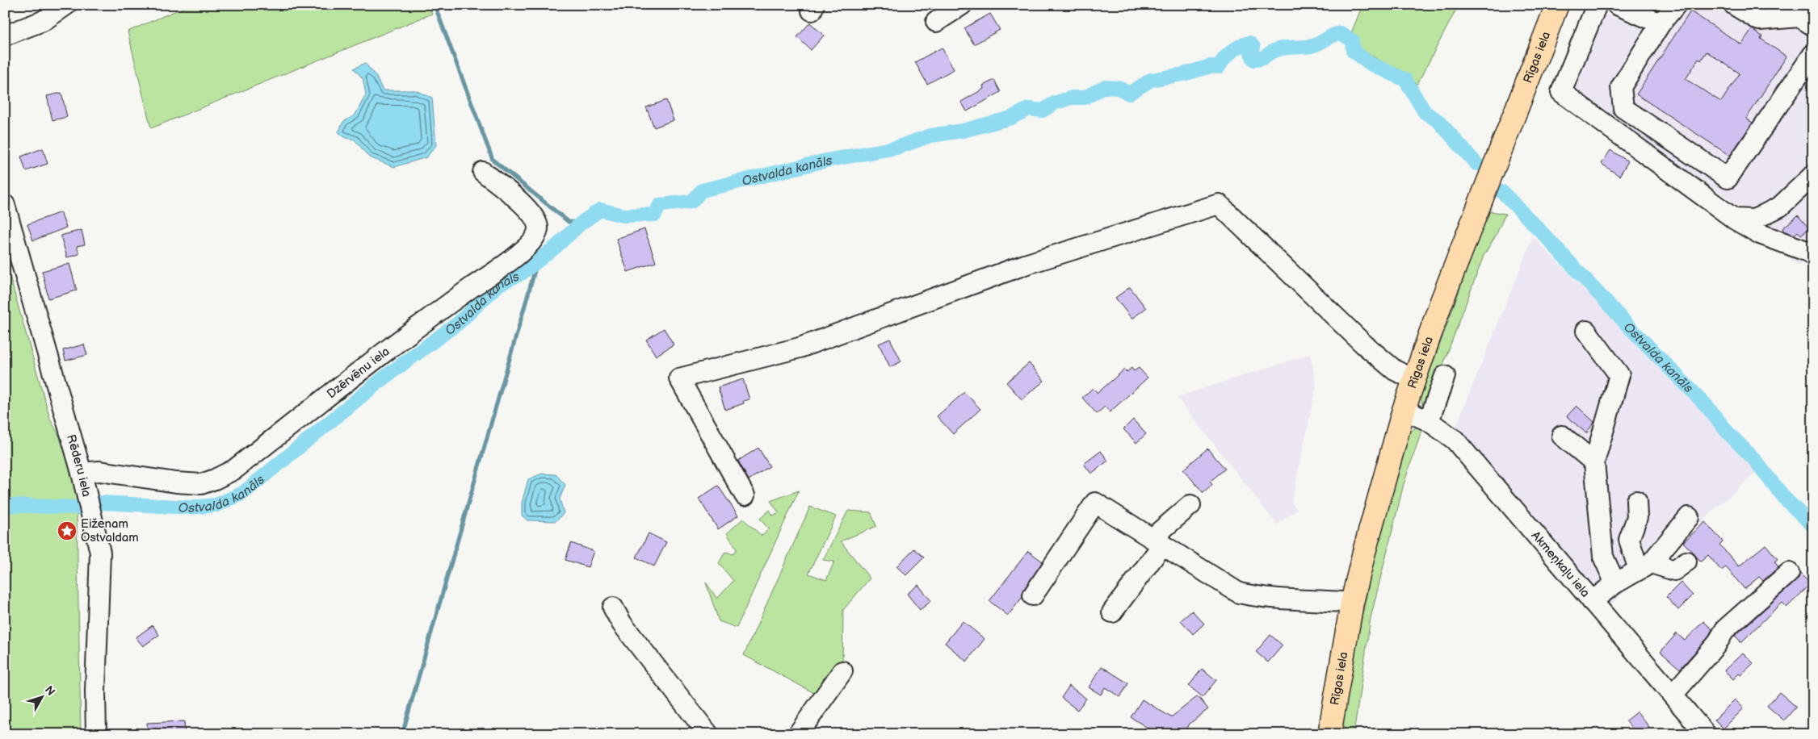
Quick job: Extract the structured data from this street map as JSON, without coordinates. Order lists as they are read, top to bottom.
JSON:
{
  "streets": {
    "main road": ["Rīgas iela"],
    "street": ["Dzērvēnu iela", "Rēderu iela", "Akmeņkaļu iela"]
  },
  "crossings": [
    ["Rīgas iela", "Akmeņkaļu iela"],
    ["Dzērvēnu iela", "Rēderu iela"]
  ],
  "water": ["Ostvalda kanāls"],
  "places": {
    "place": ["Eiženam Ostvaldam"]
  },
  "north": "top right"
}
